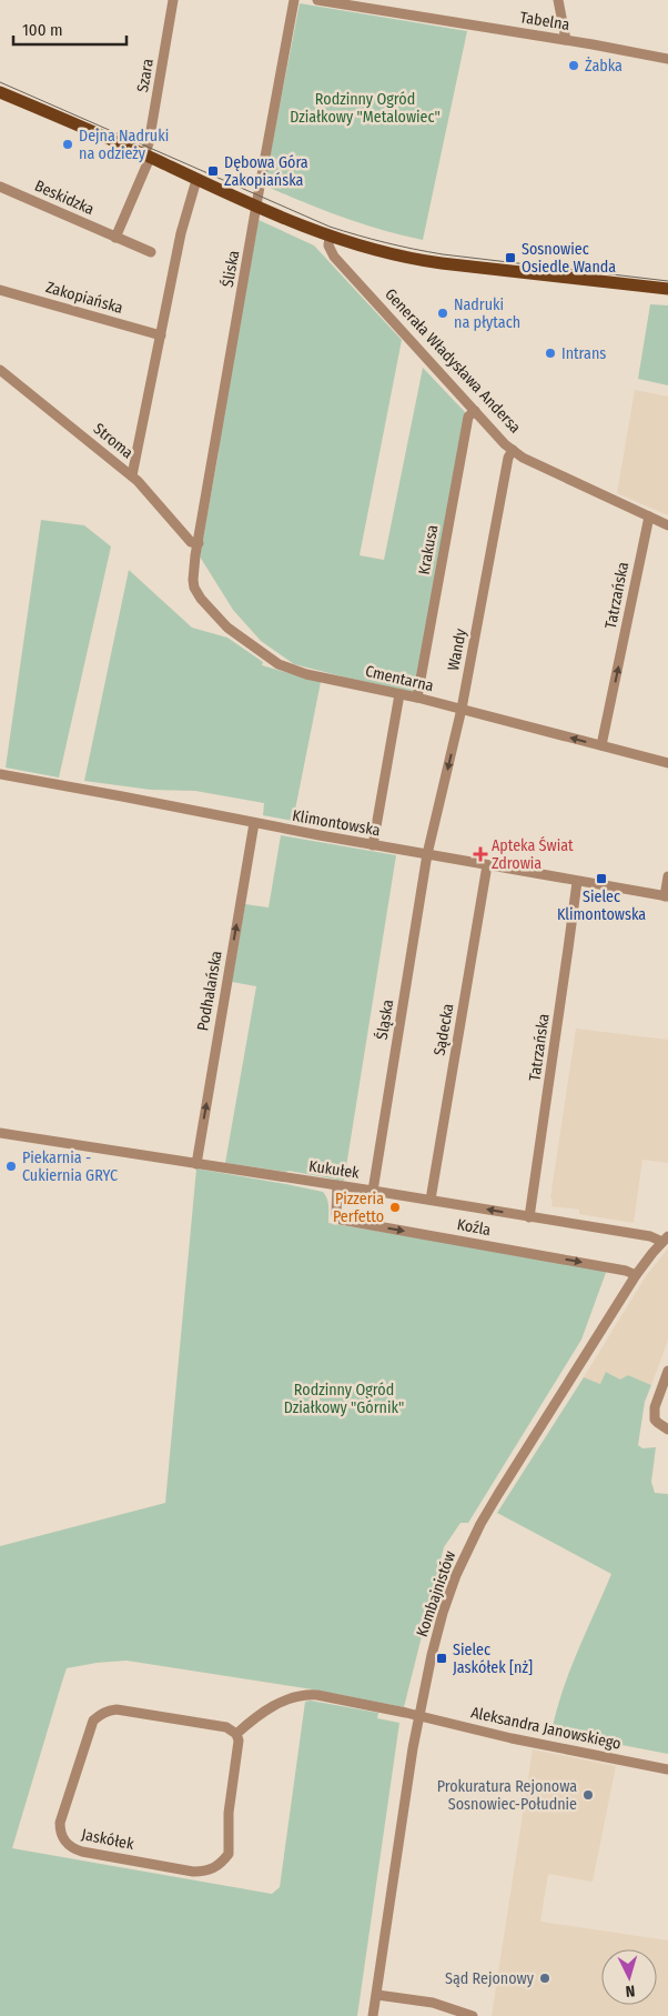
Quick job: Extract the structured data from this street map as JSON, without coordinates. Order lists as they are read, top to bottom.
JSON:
{
  "streets": {
    "street": [
      "Tabelna",
      "Szara",
      "Beskidzka",
      "Śliska",
      "Zakopiańska",
      "Generała Władysława Andersa",
      "Stroma",
      "Krakusa",
      "Tatrzańska",
      "Wandy",
      "Cmentarna",
      "Klimontowska",
      "Podhalańska",
      "Śląska",
      "Sądecka",
      "Kukułek",
      "Koźla",
      "Kombajnistów",
      "Aleksandra Janowskiego",
      "Jaskółek"
    ]
  },
  "crossings": [
    ["Śliska", "Stroma"],
    ["Śliska", "Cmentarna"],
    ["Generała Władysława Andersa", "Krakusa"],
    ["Generała Władysława Andersa", "Tatrzańska"],
    ["Generała Władysława Andersa", "Wandy"],
    ["Stroma", "Cmentarna"],
    ["Krakusa", "Cmentarna"],
    ["Tatrzańska", "Cmentarna"],
    ["Tatrzańska", "Klimontowska"],
    ["Tatrzańska", "Kukułek"],
    ["Wandy", "Cmentarna"],
    ["Wandy", "Klimontowska"],
    ["Wandy", "Śląska"],
    ["Klimontowska", "Podhalańska"],
    ["Klimontowska", "Śląska"],
    ["Klimontowska", "Sądecka"],
    ["Podhalańska", "Kukułek"],
    ["Śląska", "Kukułek"],
    ["Sądecka", "Kukułek"],
    ["Kukułek", "Koźla"],
    ["Kukułek", "Kombajnistów"],
    ["Koźla", "Kombajnistów"],
    ["Kombajnistów", "Aleksandra Janowskiego"]
  ],
  "one_way": ["Tatrzańska", "Podhalańska", "Koźla"],
  "parks": ["Rodzinny Ogród Działkowy \"Metalowiec\"", "Rodzinny Ogród Działkowy \"Górnik\""],
  "places": {
    "other": [
      "Żabka",
      "Dejna Nadruki na odzieży",
      "Nadruki na płytach",
      "Intrans",
      "Piekarnia - Cukiernia GRYC",
      "Pizzeria Perfetto",
      "Prokuratura Rejonowa Sosnowiec-Południe",
      "Sąd Rejonowy"
    ],
    "transit": [
      "Dębowa Góra Zakopiańska",
      "Sosnowiec Osiedle Wanda",
      "Sielec Klimontowska",
      "Sielec Jaskółek [nż]"
    ],
    "health": ["Apteka Świat Zdrowia"]
  },
  "scale_bar": "100 m",
  "north": "bottom"
}
